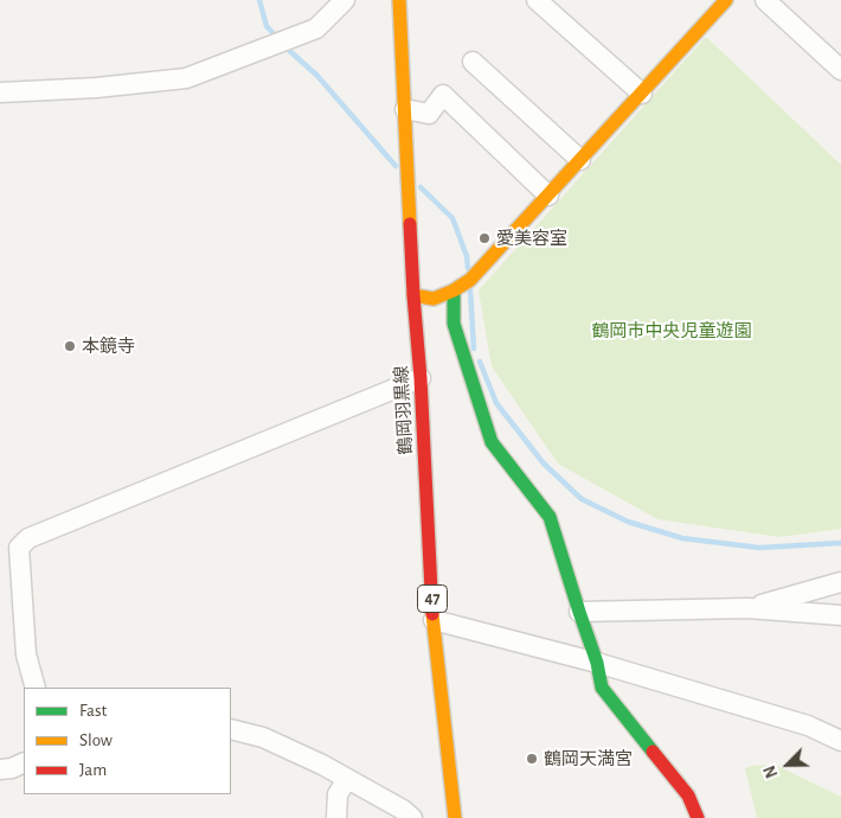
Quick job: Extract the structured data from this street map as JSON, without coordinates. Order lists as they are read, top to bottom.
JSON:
{
  "streets": {
    "street": ["鶴岡羽黒線", "47"]
  },
  "parks": ["鶴岡市中央児童遊園"],
  "places": ["愛美容室", "本鏡寺", "鶴岡天満宮"],
  "legend": ["Fast", "Slow", "Jam"],
  "north": "bottom left"
}
